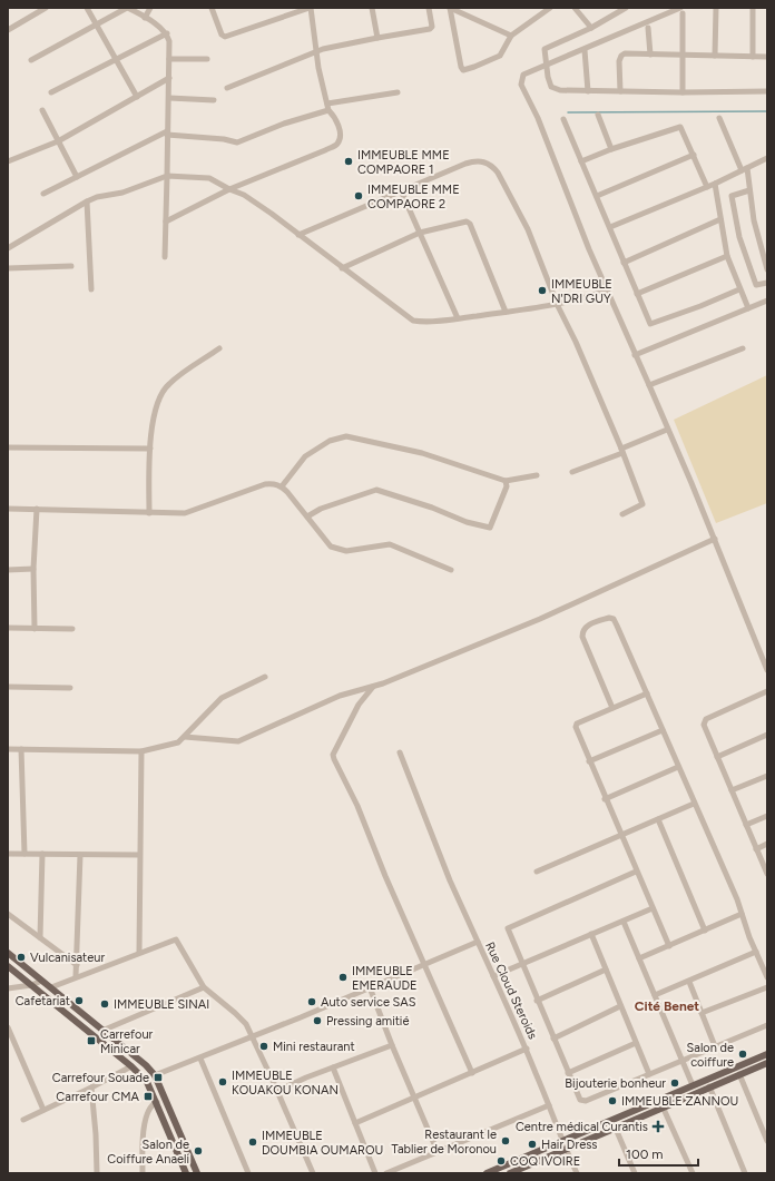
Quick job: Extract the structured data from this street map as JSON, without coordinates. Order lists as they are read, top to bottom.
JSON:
{
  "streets": {
    "street": ["Rue Cloud Steroids"]
  },
  "districts": ["Cité Benet"],
  "places": {
    "other": [
      "IMMEUBLE MME COMPAORE 1",
      "IMMEUBLE MME COMPAORE 2",
      "IMMEUBLE N'DRI GUY",
      "Vulcanisateur",
      "IMMEUBLE EMERAUDE",
      "Cafetariat",
      "Auto service SAS",
      "IMMEUBLE SINAI",
      "Pressing amitié",
      "Mini restaurant",
      "Salon de coiffure",
      "IMMEUBLE KOUAKOU KONAN",
      "Bijouterie bonheur",
      "IMMEUBLE ZANNOU",
      "Restaurant le Tablier de Moronou",
      "IMMEUBLE DOUMBIA OUMAROU",
      "Hair Dress",
      "Salon de Coiffure Anaeli",
      "COQ IVOIRE"
    ],
    "transit": ["Carrefour Minicar", "Carrefour Souade", "Carrefour CMA"],
    "health": ["Centre médical Curantis"]
  },
  "scale_bar": "100 m"
}
